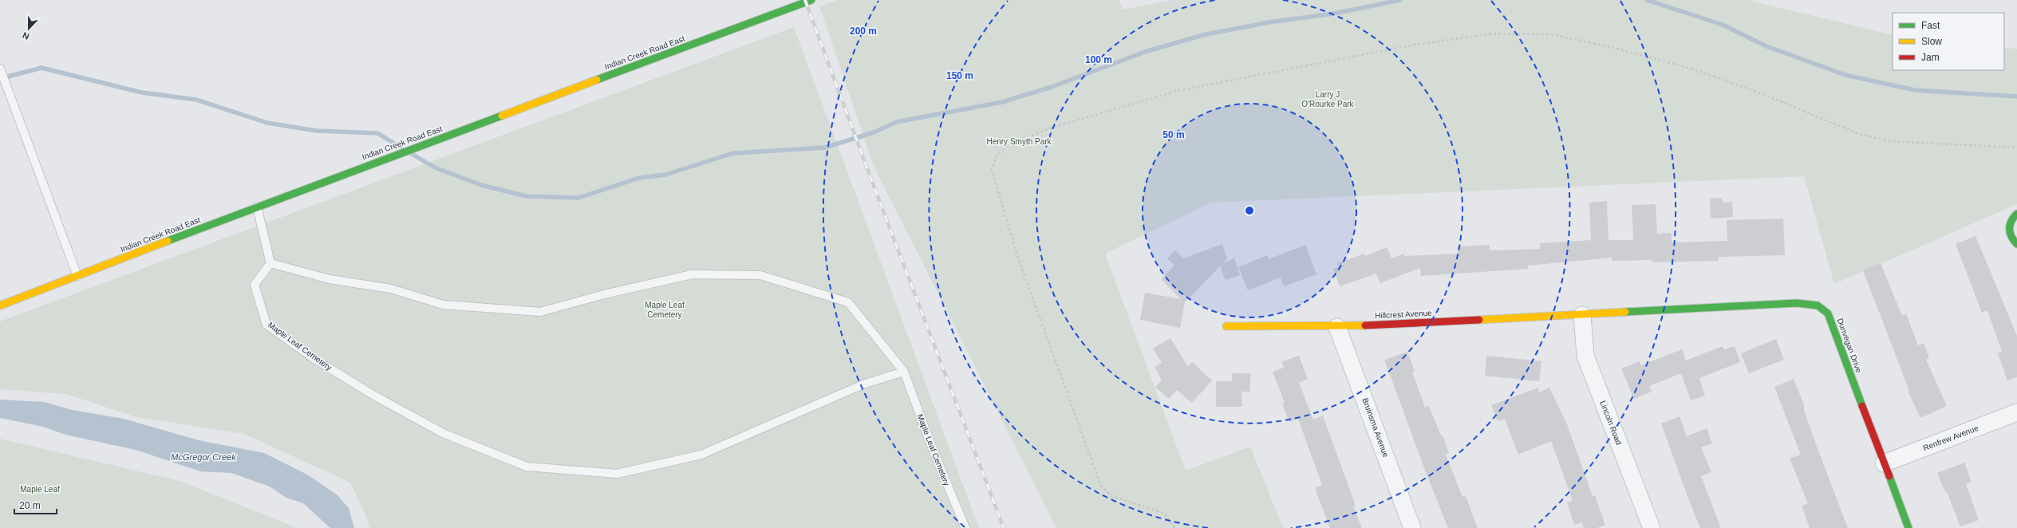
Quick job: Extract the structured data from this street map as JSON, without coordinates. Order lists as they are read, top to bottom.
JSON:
{
  "streets": {
    "street": [
      "Indian Creek Road East",
      "Hillcrest Avenue",
      "Dunvegan Drive",
      "Lincoln Road",
      "Bruinsma Avenue",
      "Renfrew Avenue"
    ],
    "lane": ["Maple Leaf Cemetery"]
  },
  "crossings": [
    ["Hillcrest Avenue", "Dunvegan Drive"],
    ["Hillcrest Avenue", "Lincoln Road"],
    ["Hillcrest Avenue", "Bruinsma Avenue"],
    ["Dunvegan Drive", "Lincoln Road"],
    ["Dunvegan Drive", "Renfrew Avenue"]
  ],
  "water": ["McGregor Creek"],
  "parks": [
    "Larry J O'Rourke Park",
    "Henry Smyth Park",
    "Maple Leaf Cemetery",
    "Maple Leaf"
  ],
  "legend": ["Fast", "Slow", "Jam"],
  "scale_bar": "20 m",
  "north": "bottom",
  "rings": [
    "200 m",
    "100 m",
    "150 m",
    "50 m"
  ]
}
